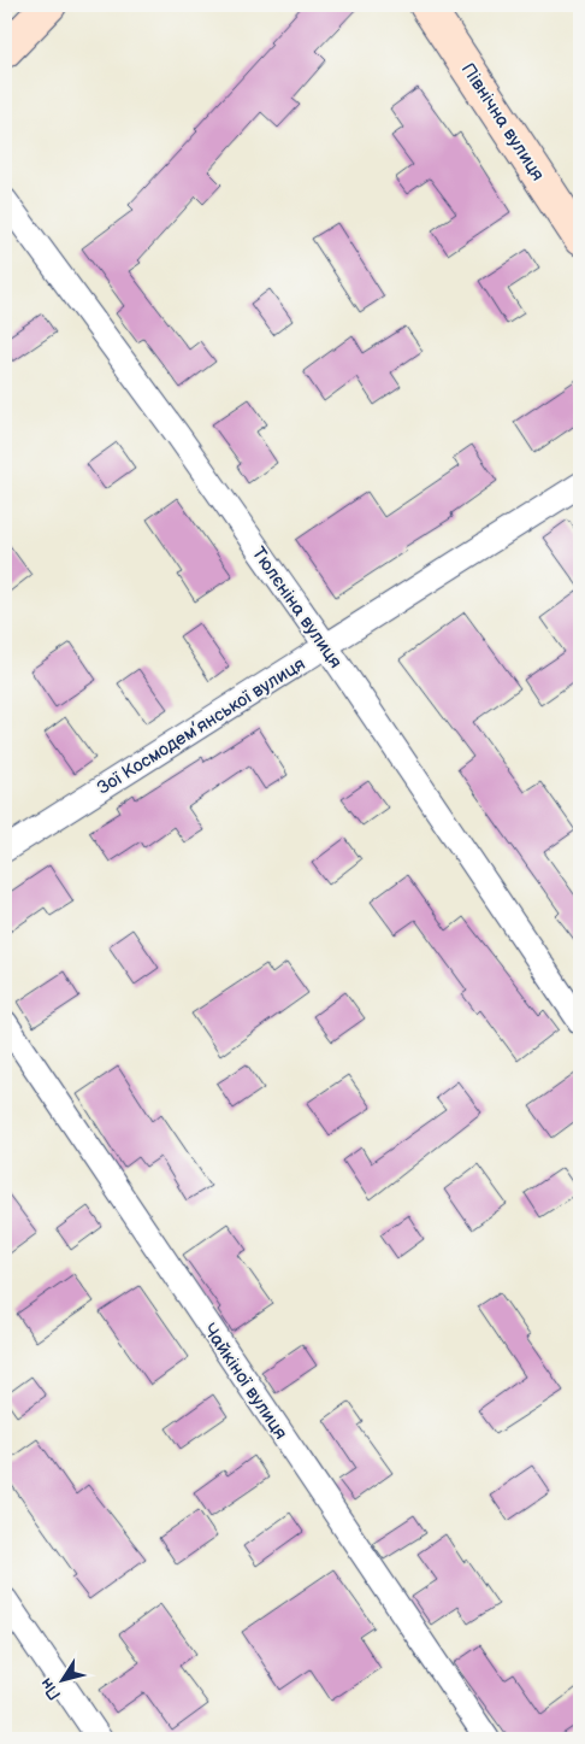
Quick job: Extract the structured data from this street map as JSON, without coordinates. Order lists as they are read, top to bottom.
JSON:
{
  "streets": {
    "street": [
      "Північна вулиця",
      "Тюлєніна вулиця",
      "Зої Космодем’янської вулиця",
      "Чайкіної вулиця"
    ]
  },
  "crossings": [
    ["Тюлєніна вулиця", "Зої Космодем’янської вулиця"]
  ],
  "north": "bottom left"
}
